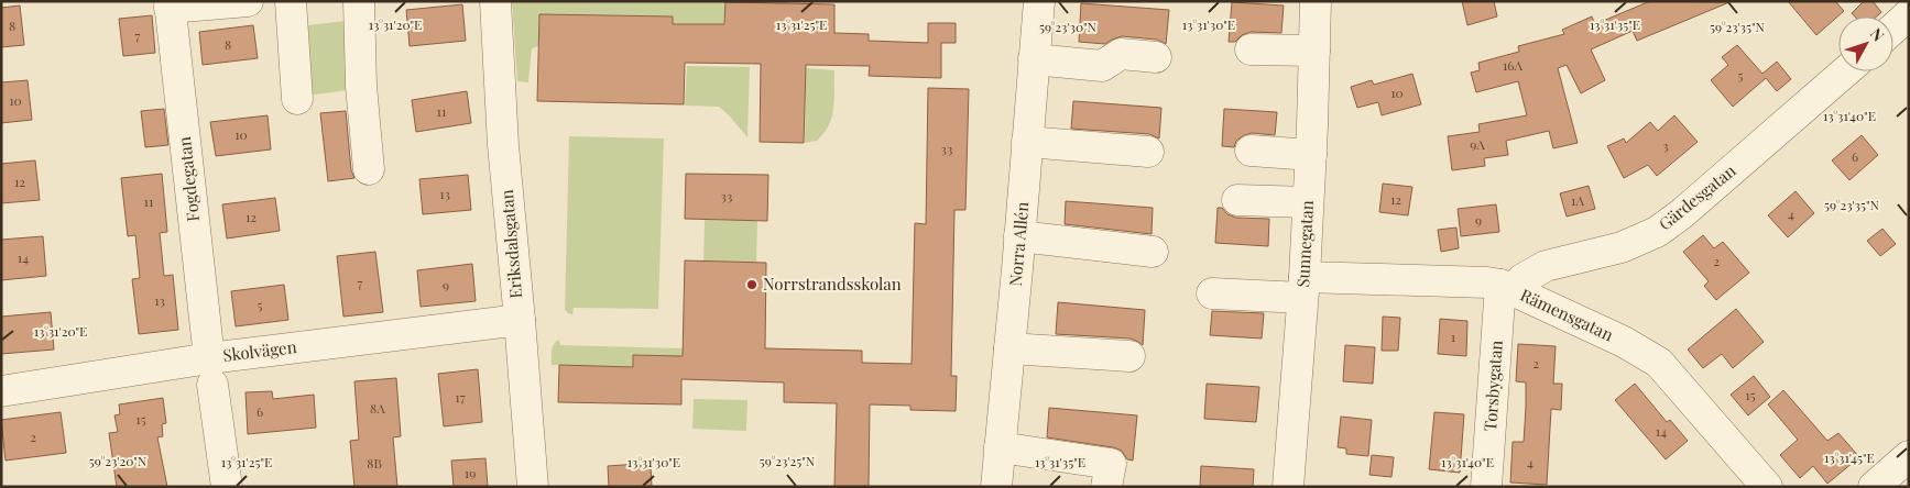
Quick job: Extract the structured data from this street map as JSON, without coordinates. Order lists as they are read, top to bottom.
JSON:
{
  "streets": {
    "street": [
      "Fogdegatan",
      "Gärdesgatan",
      "Eriksdalsgatan",
      "Norra Allén",
      "Sunnegatan",
      "Rämensgatan",
      "Skolvägen",
      "Torsbygatan"
    ]
  },
  "crossings": [
    ["Fogdegatan", "Skolvägen"],
    ["Gärdesgatan", "Rämensgatan"],
    ["Gärdesgatan", "Torsbygatan"],
    ["Eriksdalsgatan", "Skolvägen"],
    ["Sunnegatan", "Rämensgatan"],
    ["Rämensgatan", "Torsbygatan"]
  ],
  "places": ["Norrstrandsskolan"],
  "house_numbers": [
    "8",
    "7",
    "8",
    "16A",
    "5",
    "10",
    "10",
    "11",
    "10",
    "9A",
    "3",
    "33",
    "6",
    "12",
    "13",
    "33",
    "12",
    "1A",
    "11",
    "4",
    "12",
    "9",
    "14",
    "2",
    "7",
    "9",
    "13",
    "5",
    "1",
    "2",
    "15",
    "17",
    "8A",
    "6",
    "15",
    "14",
    "2",
    "4",
    "8B",
    "19"
  ],
  "north": "top right",
  "coordinates": [
    "13°31'20\"E",
    "13°31'25\"E",
    "13°31'30\"E",
    "13°31'35\"E",
    "59°23'30\"N",
    "59°23'35\"N",
    "13°31'40\"E",
    "13°31'45\"E",
    "59°23'20\"N",
    "59°23'25\"N"
  ]
}
